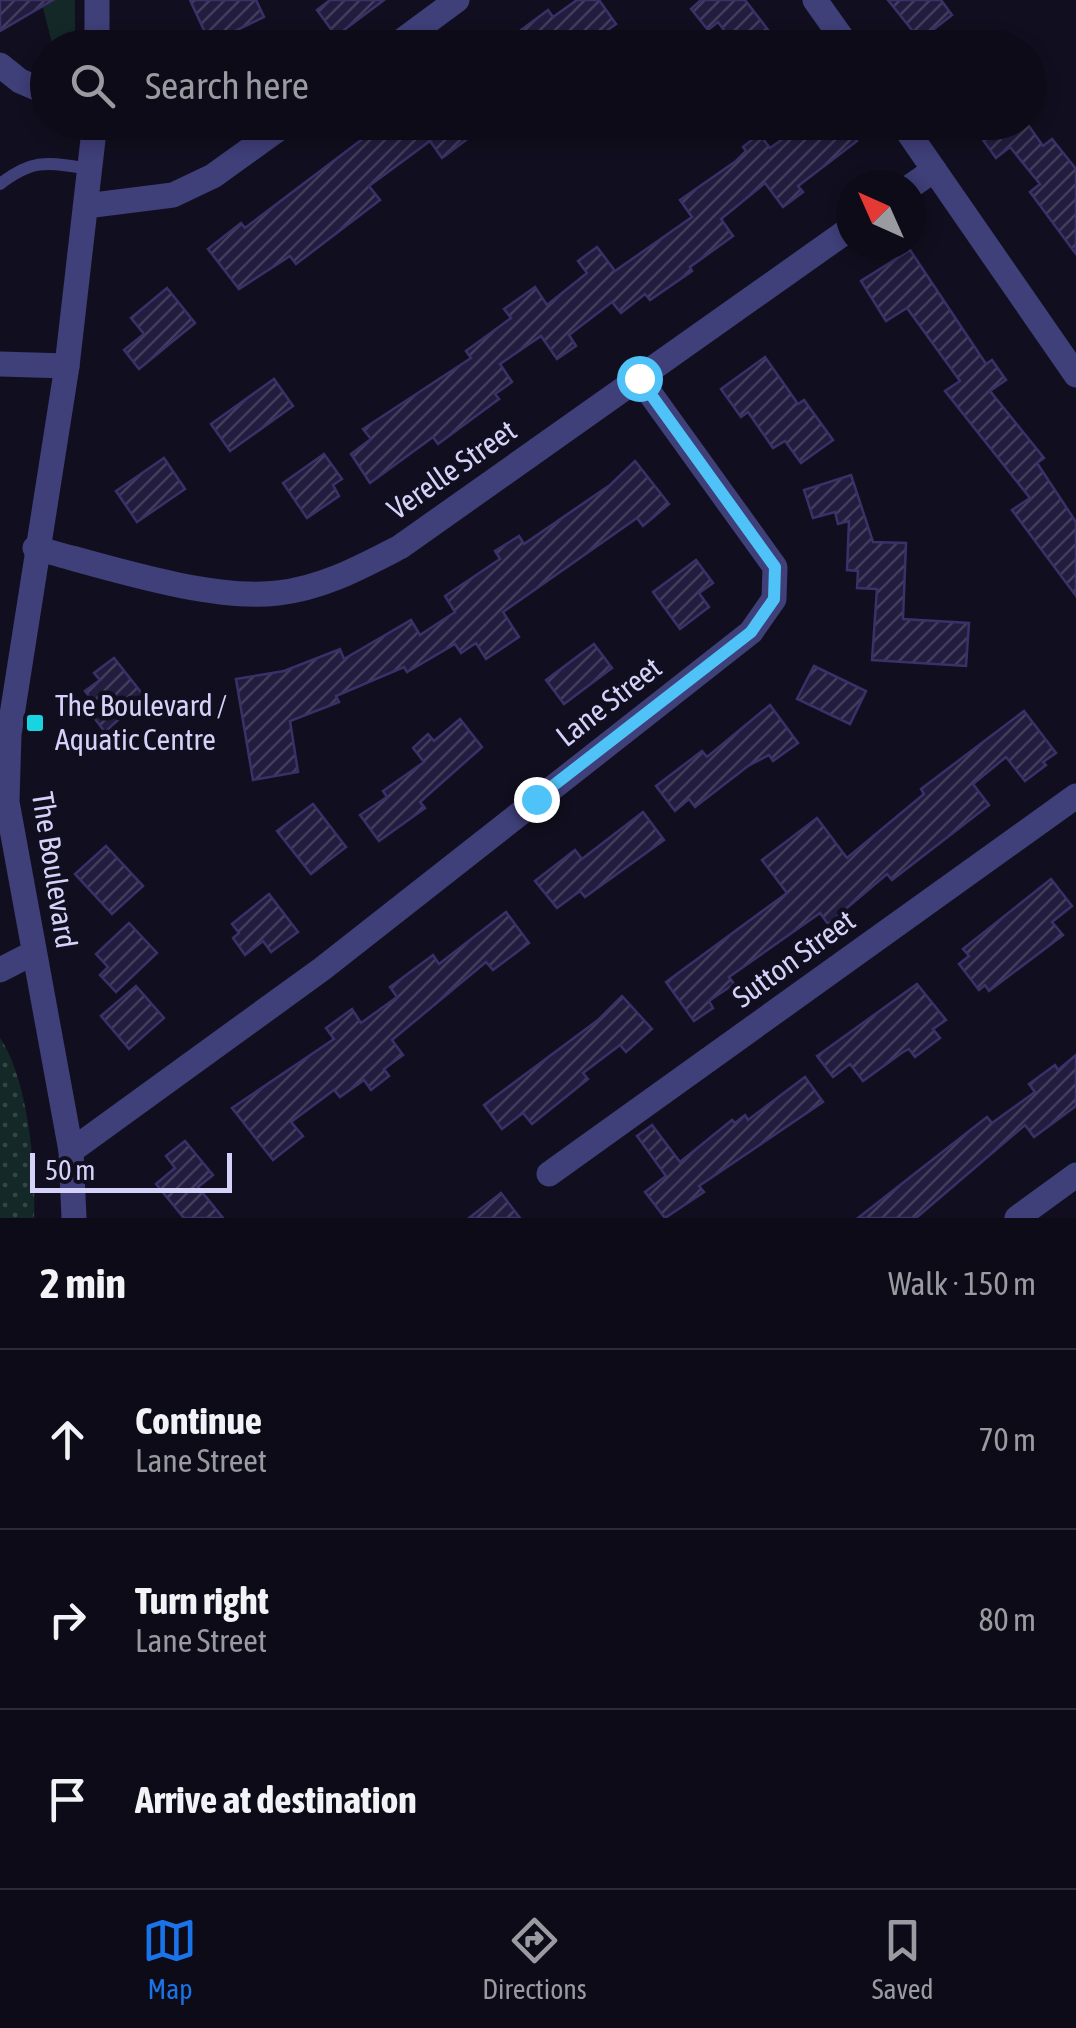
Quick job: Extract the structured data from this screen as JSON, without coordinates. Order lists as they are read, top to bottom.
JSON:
{
  "streets": {
    "street": [
      "Verelle Street",
      "Lane Street",
      "The Boulevard",
      "Sutton Street"
    ]
  },
  "crossings": [
    ["Verelle Street", "Lane Street"],
    ["Verelle Street", "The Boulevard"],
    ["Lane Street", "The Boulevard"]
  ],
  "places": {
    "transit": ["The Boulevard / Aquatic Centre"]
  },
  "scale_bar": "50 m",
  "north": "top left",
  "page": {
    "search": "Search here",
    "scale": "50 m",
    "heading": ["2 min", "Walk · 150 m"],
    "list": [
      ["Continue", "Lane Street", "70 m"],
      ["Turn right", "Lane Street", "80 m"],
      "Arrive at destination"
    ],
    "nav": ["Map", "Directions", "Saved"]
  }
}
